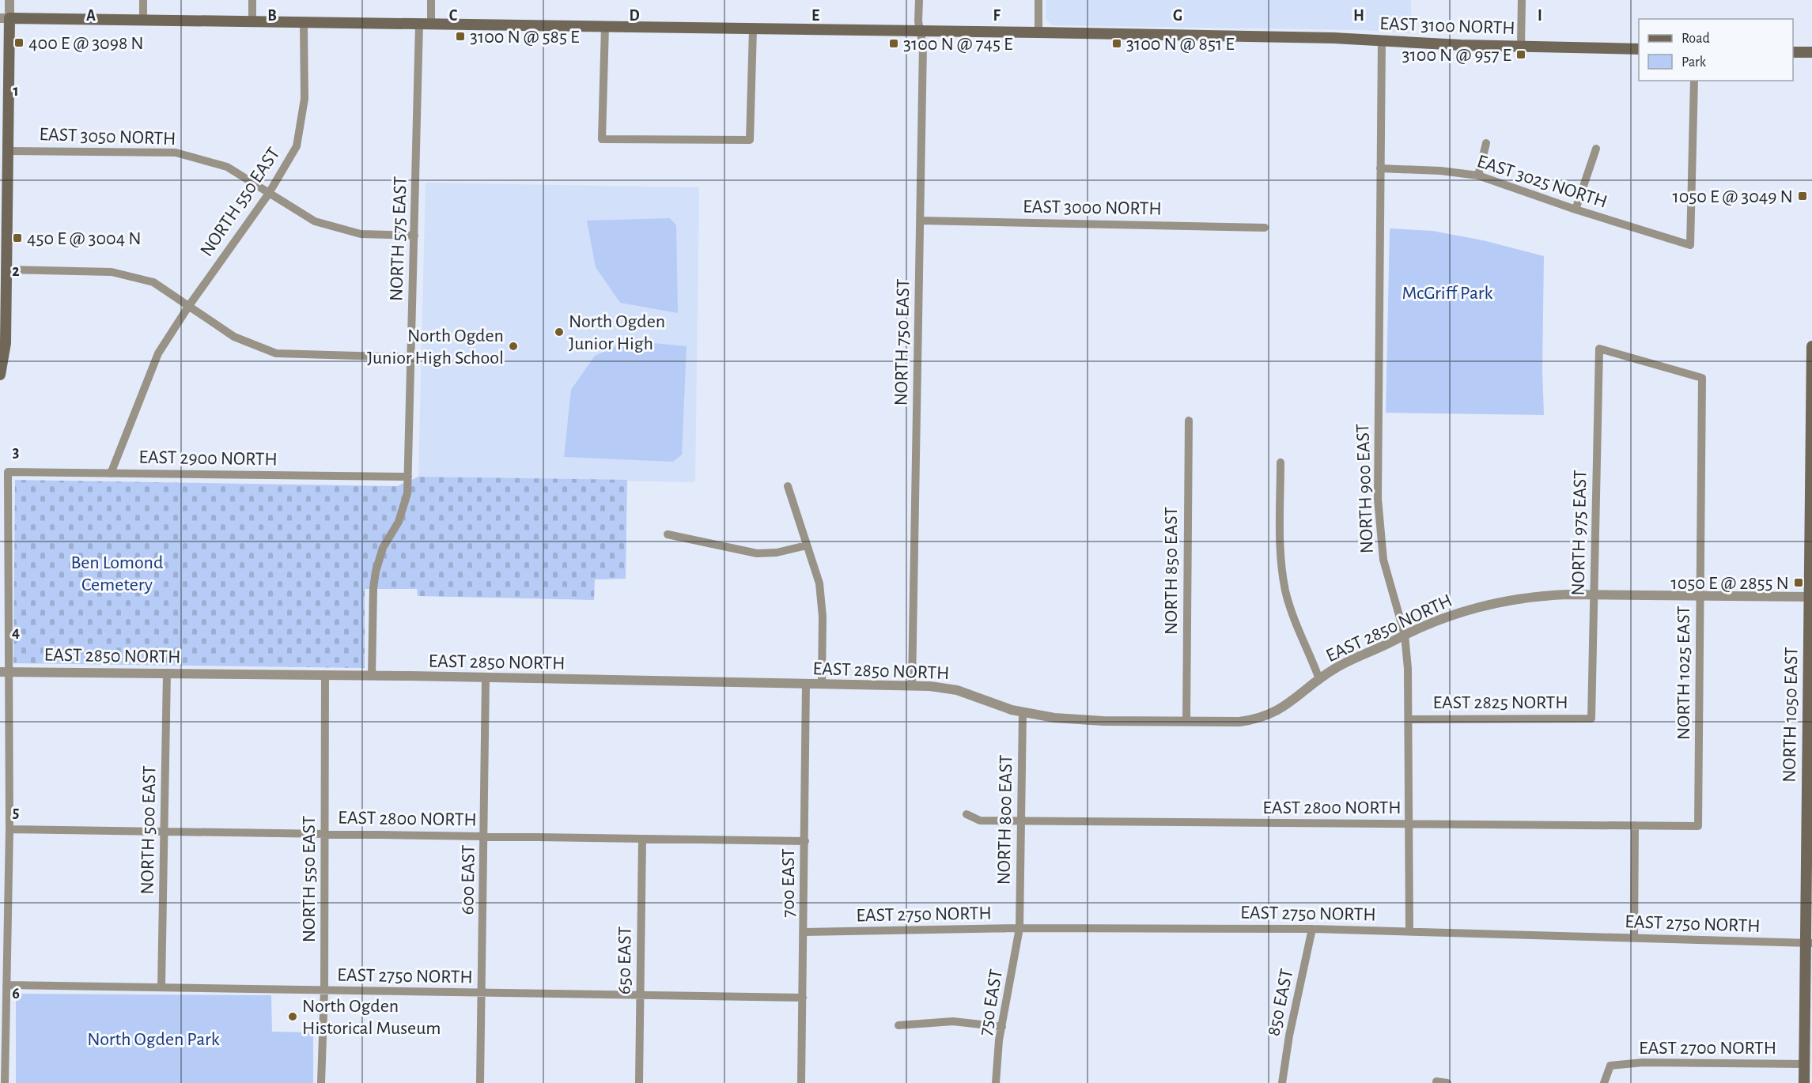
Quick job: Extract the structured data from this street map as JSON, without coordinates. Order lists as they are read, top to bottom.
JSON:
{
  "streets": {
    "main road": ["EAST 3100 NORTH", "NORTH 1050 EAST"],
    "street": [
      "EAST 3050 NORTH",
      "EAST 3025 NORTH",
      "NORTH 550 EAST",
      "EAST 3000 NORTH",
      "NORTH 575 EAST",
      "NORTH 750 EAST",
      "EAST 2900 NORTH",
      "NORTH 900 EAST",
      "NORTH 975 EAST",
      "NORTH 850 EAST",
      "EAST 2850 NORTH",
      "NORTH 1025 EAST",
      "EAST 2825 NORTH",
      "EAST 2800 NORTH",
      "NORTH 800 EAST",
      "NORTH 500 EAST",
      "600 EAST",
      "700 EAST",
      "EAST 2750 NORTH",
      "650 EAST",
      "750 EAST",
      "850 EAST",
      "EAST 2700 NORTH"
    ]
  },
  "crossings": [
    ["EAST 3100 NORTH", "NORTH 550 EAST"],
    ["EAST 3100 NORTH", "NORTH 575 EAST"],
    ["EAST 3100 NORTH", "NORTH 750 EAST"],
    ["EAST 3100 NORTH", "NORTH 900 EAST"],
    ["EAST 3050 NORTH", "NORTH 550 EAST"],
    ["EAST 3050 NORTH", "NORTH 575 EAST"],
    ["EAST 3025 NORTH", "NORTH 900 EAST"],
    ["NORTH 550 EAST", "EAST 2850 NORTH"],
    ["NORTH 550 EAST", "EAST 2800 NORTH"],
    ["NORTH 550 EAST", "EAST 2750 NORTH"],
    ["EAST 3000 NORTH", "NORTH 750 EAST"],
    ["NORTH 575 EAST", "EAST 2900 NORTH"],
    ["NORTH 575 EAST", "EAST 2850 NORTH"],
    ["NORTH 750 EAST", "EAST 2850 NORTH"],
    ["EAST 2900 NORTH", "EAST 2850 NORTH"],
    ["NORTH 900 EAST", "EAST 2850 NORTH"],
    ["NORTH 900 EAST", "EAST 2825 NORTH"],
    ["NORTH 900 EAST", "EAST 2800 NORTH"],
    ["NORTH 900 EAST", "EAST 2750 NORTH"],
    ["NORTH 975 EAST", "EAST 2850 NORTH"],
    ["NORTH 975 EAST", "NORTH 1025 EAST"],
    ["NORTH 975 EAST", "EAST 2825 NORTH"],
    ["NORTH 850 EAST", "EAST 2850 NORTH"],
    ["EAST 2850 NORTH", "NORTH 1025 EAST"],
    ["EAST 2850 NORTH", "NORTH 1050 EAST"],
    ["EAST 2850 NORTH", "NORTH 800 EAST"],
    ["EAST 2850 NORTH", "NORTH 500 EAST"],
    ["EAST 2850 NORTH", "600 EAST"],
    ["EAST 2850 NORTH", "700 EAST"],
    ["NORTH 1025 EAST", "EAST 2800 NORTH"],
    ["NORTH 1050 EAST", "EAST 2750 NORTH"],
    ["NORTH 1050 EAST", "EAST 2700 NORTH"],
    ["EAST 2800 NORTH", "NORTH 800 EAST"],
    ["EAST 2800 NORTH", "NORTH 500 EAST"],
    ["EAST 2800 NORTH", "600 EAST"],
    ["EAST 2800 NORTH", "700 EAST"],
    ["EAST 2800 NORTH", "650 EAST"],
    ["NORTH 800 EAST", "EAST 2750 NORTH"],
    ["NORTH 800 EAST", "750 EAST"],
    ["NORTH 500 EAST", "EAST 2750 NORTH"],
    ["600 EAST", "EAST 2750 NORTH"],
    ["700 EAST", "EAST 2750 NORTH"],
    ["EAST 2750 NORTH", "650 EAST"],
    ["EAST 2750 NORTH", "750 EAST"],
    ["EAST 2750 NORTH", "850 EAST"]
  ],
  "parks": ["McGriff Park", "Ben Lomond Cemetery", "North Ogden Park"],
  "places": {
    "transit": [
      "3100 N @ 585 E",
      "400 E @ 3098 N",
      "3100 N @ 745 E",
      "3100 N @ 851 E",
      "3100 N @ 957 E",
      "1050 E @ 3049 N",
      "450 E @ 3004 N",
      "1050 E @ 2855 N"
    ],
    "other": ["North Ogden Junior High", "North Ogden Junior High School", "North Ogden Historical Museum"]
  },
  "legend": ["Road", "Park"],
  "grid": {
    "columns": [
      "A",
      "B",
      "C",
      "D",
      "E",
      "F",
      "G",
      "H",
      "I"
    ],
    "rows": [
      "1",
      "2",
      "3",
      "4",
      "5",
      "6"
    ]
  }
}
